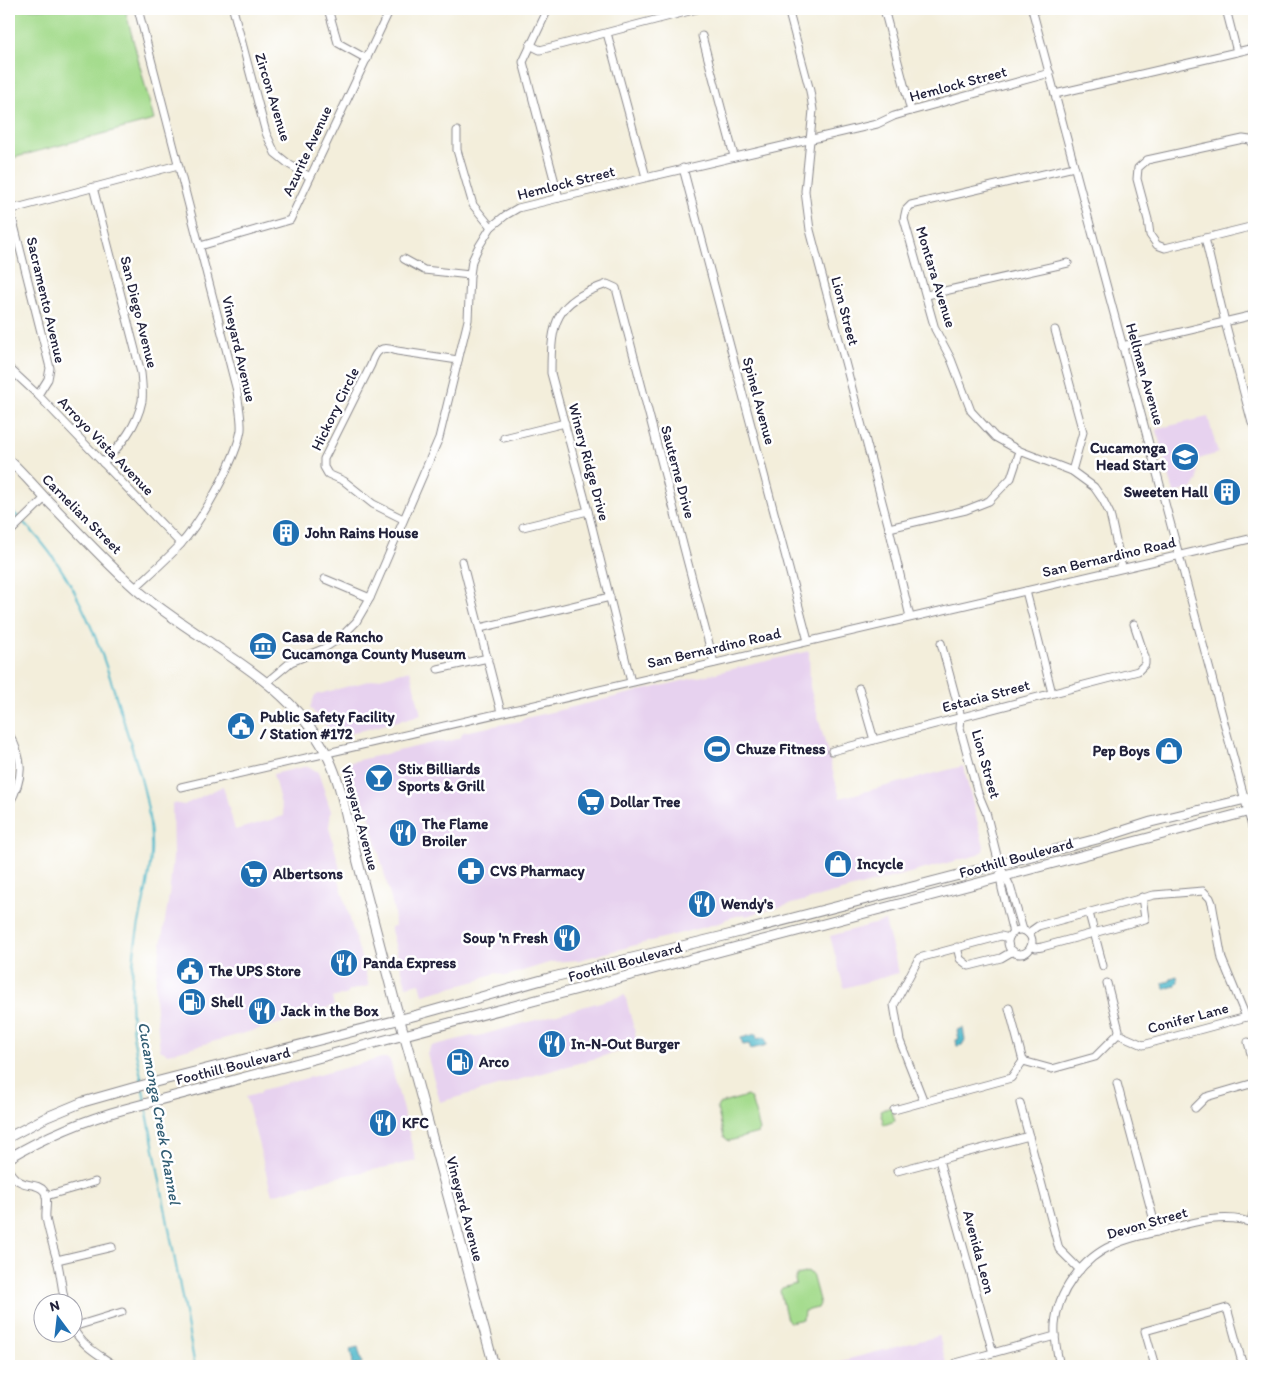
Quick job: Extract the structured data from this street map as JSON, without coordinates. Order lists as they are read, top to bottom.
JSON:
{
  "streets": {
    "main road": ["Vineyard Avenue", "Carnelian Street", "Foothill Boulevard"],
    "street": [
      "Hemlock Street",
      "Zircon Avenue",
      "Azurite Avenue",
      "Montara Avenue",
      "Sacramento Avenue",
      "Lion Street",
      "San Diego Avenue",
      "Hellman Avenue",
      "Spinel Avenue",
      "Hickory Circle",
      "Arroyo Vista Avenue",
      "Winery Ridge Drive",
      "Sauterne Drive",
      "San Bernardino Road",
      "Estacia Street",
      "Conifer Lane",
      "Devon Street",
      "Avenida Leon"
    ]
  },
  "crossings": [
    ["Hemlock Street", "Lion Street"],
    ["Hemlock Street", "Vineyard Avenue"],
    ["Hemlock Street", "Hellman Avenue"],
    ["Hemlock Street", "Spinel Avenue"],
    ["Hemlock Street", "Hickory Circle"],
    ["Zircon Avenue", "Azurite Avenue"],
    ["Azurite Avenue", "Vineyard Avenue"],
    ["Montara Avenue", "Hellman Avenue"],
    ["Montara Avenue", "San Bernardino Road"],
    ["Sacramento Avenue", "Arroyo Vista Avenue"],
    ["Lion Street", "San Bernardino Road"],
    ["Lion Street", "Estacia Street"],
    ["Lion Street", "Foothill Boulevard"],
    ["San Diego Avenue", "Arroyo Vista Avenue"],
    ["Vineyard Avenue", "Arroyo Vista Avenue"],
    ["Vineyard Avenue", "Carnelian Street"],
    ["Vineyard Avenue", "San Bernardino Road"],
    ["Vineyard Avenue", "Foothill Boulevard"],
    ["Hellman Avenue", "San Bernardino Road"],
    ["Hellman Avenue", "Foothill Boulevard"],
    ["Spinel Avenue", "San Bernardino Road"],
    ["Winery Ridge Drive", "Sauterne Drive"],
    ["Winery Ridge Drive", "San Bernardino Road"],
    ["Sauterne Drive", "San Bernardino Road"]
  ],
  "water": ["Cucamonga Creek Channel"],
  "places": {
    "school or university": ["Cucamonga Head Start"],
    "building": ["Sweeten Hall", "John Rains House"],
    "museum": ["Casa de Rancho Cucamonga County Museum"],
    "public building": ["Public Safety Facility / Station #172", "The UPS Store"],
    "sports": ["Chuze Fitness"],
    "shop": ["Pep Boys", "Incycle"],
    "bar": ["Stix Billiards Sports & Grill"],
    "supermarket": ["Dollar Tree", "Albertsons"],
    "restaurant": [
      "The Flame Broiler",
      "Wendy's",
      "Soup 'n Fresh",
      "Panda Express",
      "Jack in the Box",
      "In-N-Out Burger",
      "KFC"
    ],
    "pharmacy": ["CVS Pharmacy"],
    "fuel station": ["Shell", "Arco"]
  },
  "north": "top"
}
